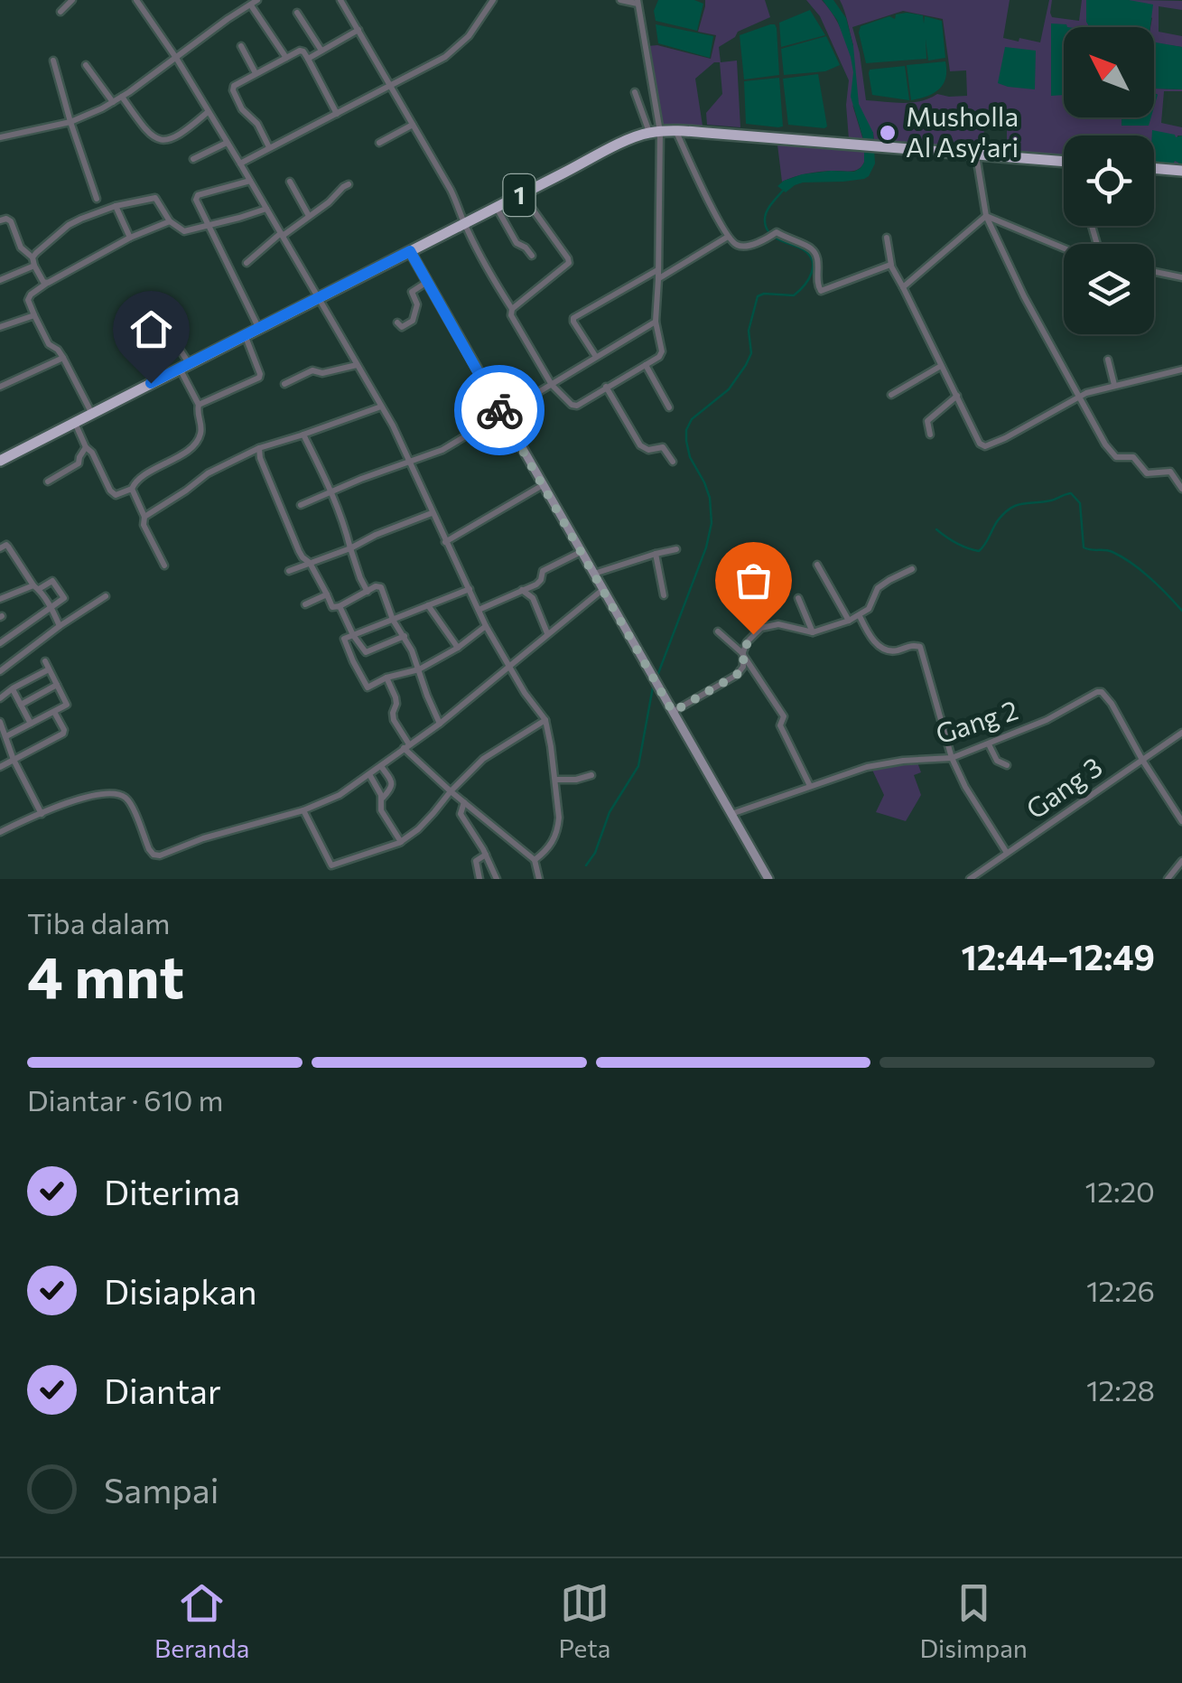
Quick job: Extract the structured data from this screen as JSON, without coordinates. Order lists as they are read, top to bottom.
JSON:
{
  "streets": {
    "highway": ["1"],
    "street": ["Gang 2", "Gang 3"]
  },
  "crossings": [
    ["Gang 2", "Gang 3"]
  ],
  "places": ["Musholla Al Asy'ari"],
  "north": "top left",
  "page": {
    "heading": ["4 mnt", "Tiba dalam", "12:44–12:49"],
    "bar": "Diantar · 610 m",
    "list": [
      ["Diterima", "12:20"],
      ["Disiapkan", "12:26"],
      ["Diantar", "12:28"],
      "Sampai"
    ],
    "tabs": ["Beranda", "Peta", "Disimpan"]
  }
}
